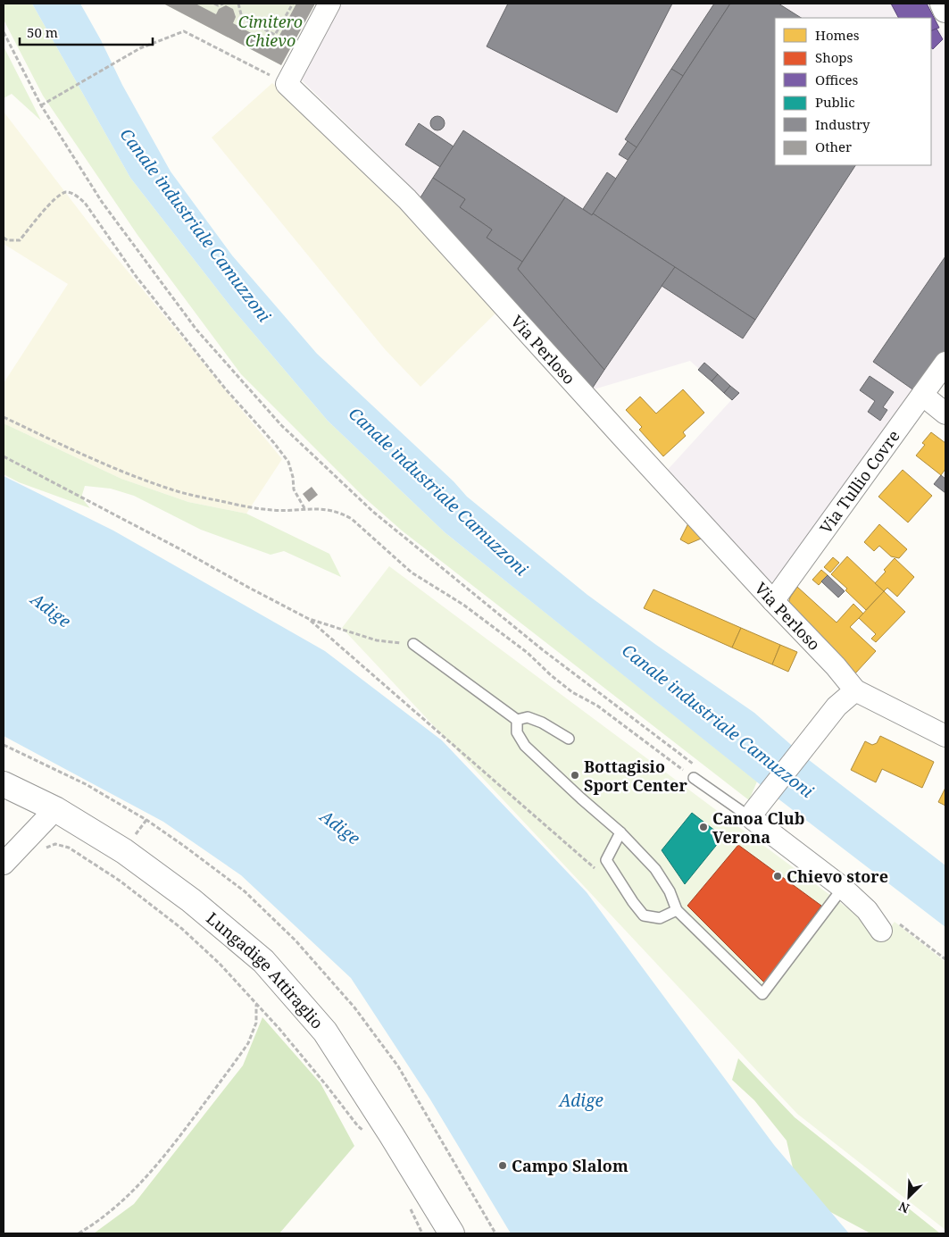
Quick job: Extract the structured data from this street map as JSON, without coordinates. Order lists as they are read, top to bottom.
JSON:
{
  "streets": {
    "street": ["Via Perloso", "Via Tullio Covre", "Lungadige Attiraglio"]
  },
  "crossings": [
    ["Via Perloso", "Via Tullio Covre"]
  ],
  "water": ["Canale industriale Camuzzoni", "Adige"],
  "parks": ["Cimitero Chievo"],
  "places": [
    "Bottagisio Sport Center",
    "Canoa Club Verona",
    "Chievo store",
    "Campo Slalom"
  ],
  "legend": [
    "Homes",
    "Shops",
    "Offices",
    "Public",
    "Industry",
    "Other"
  ],
  "scale_bar": "50 m",
  "north": "bottom left"
}
